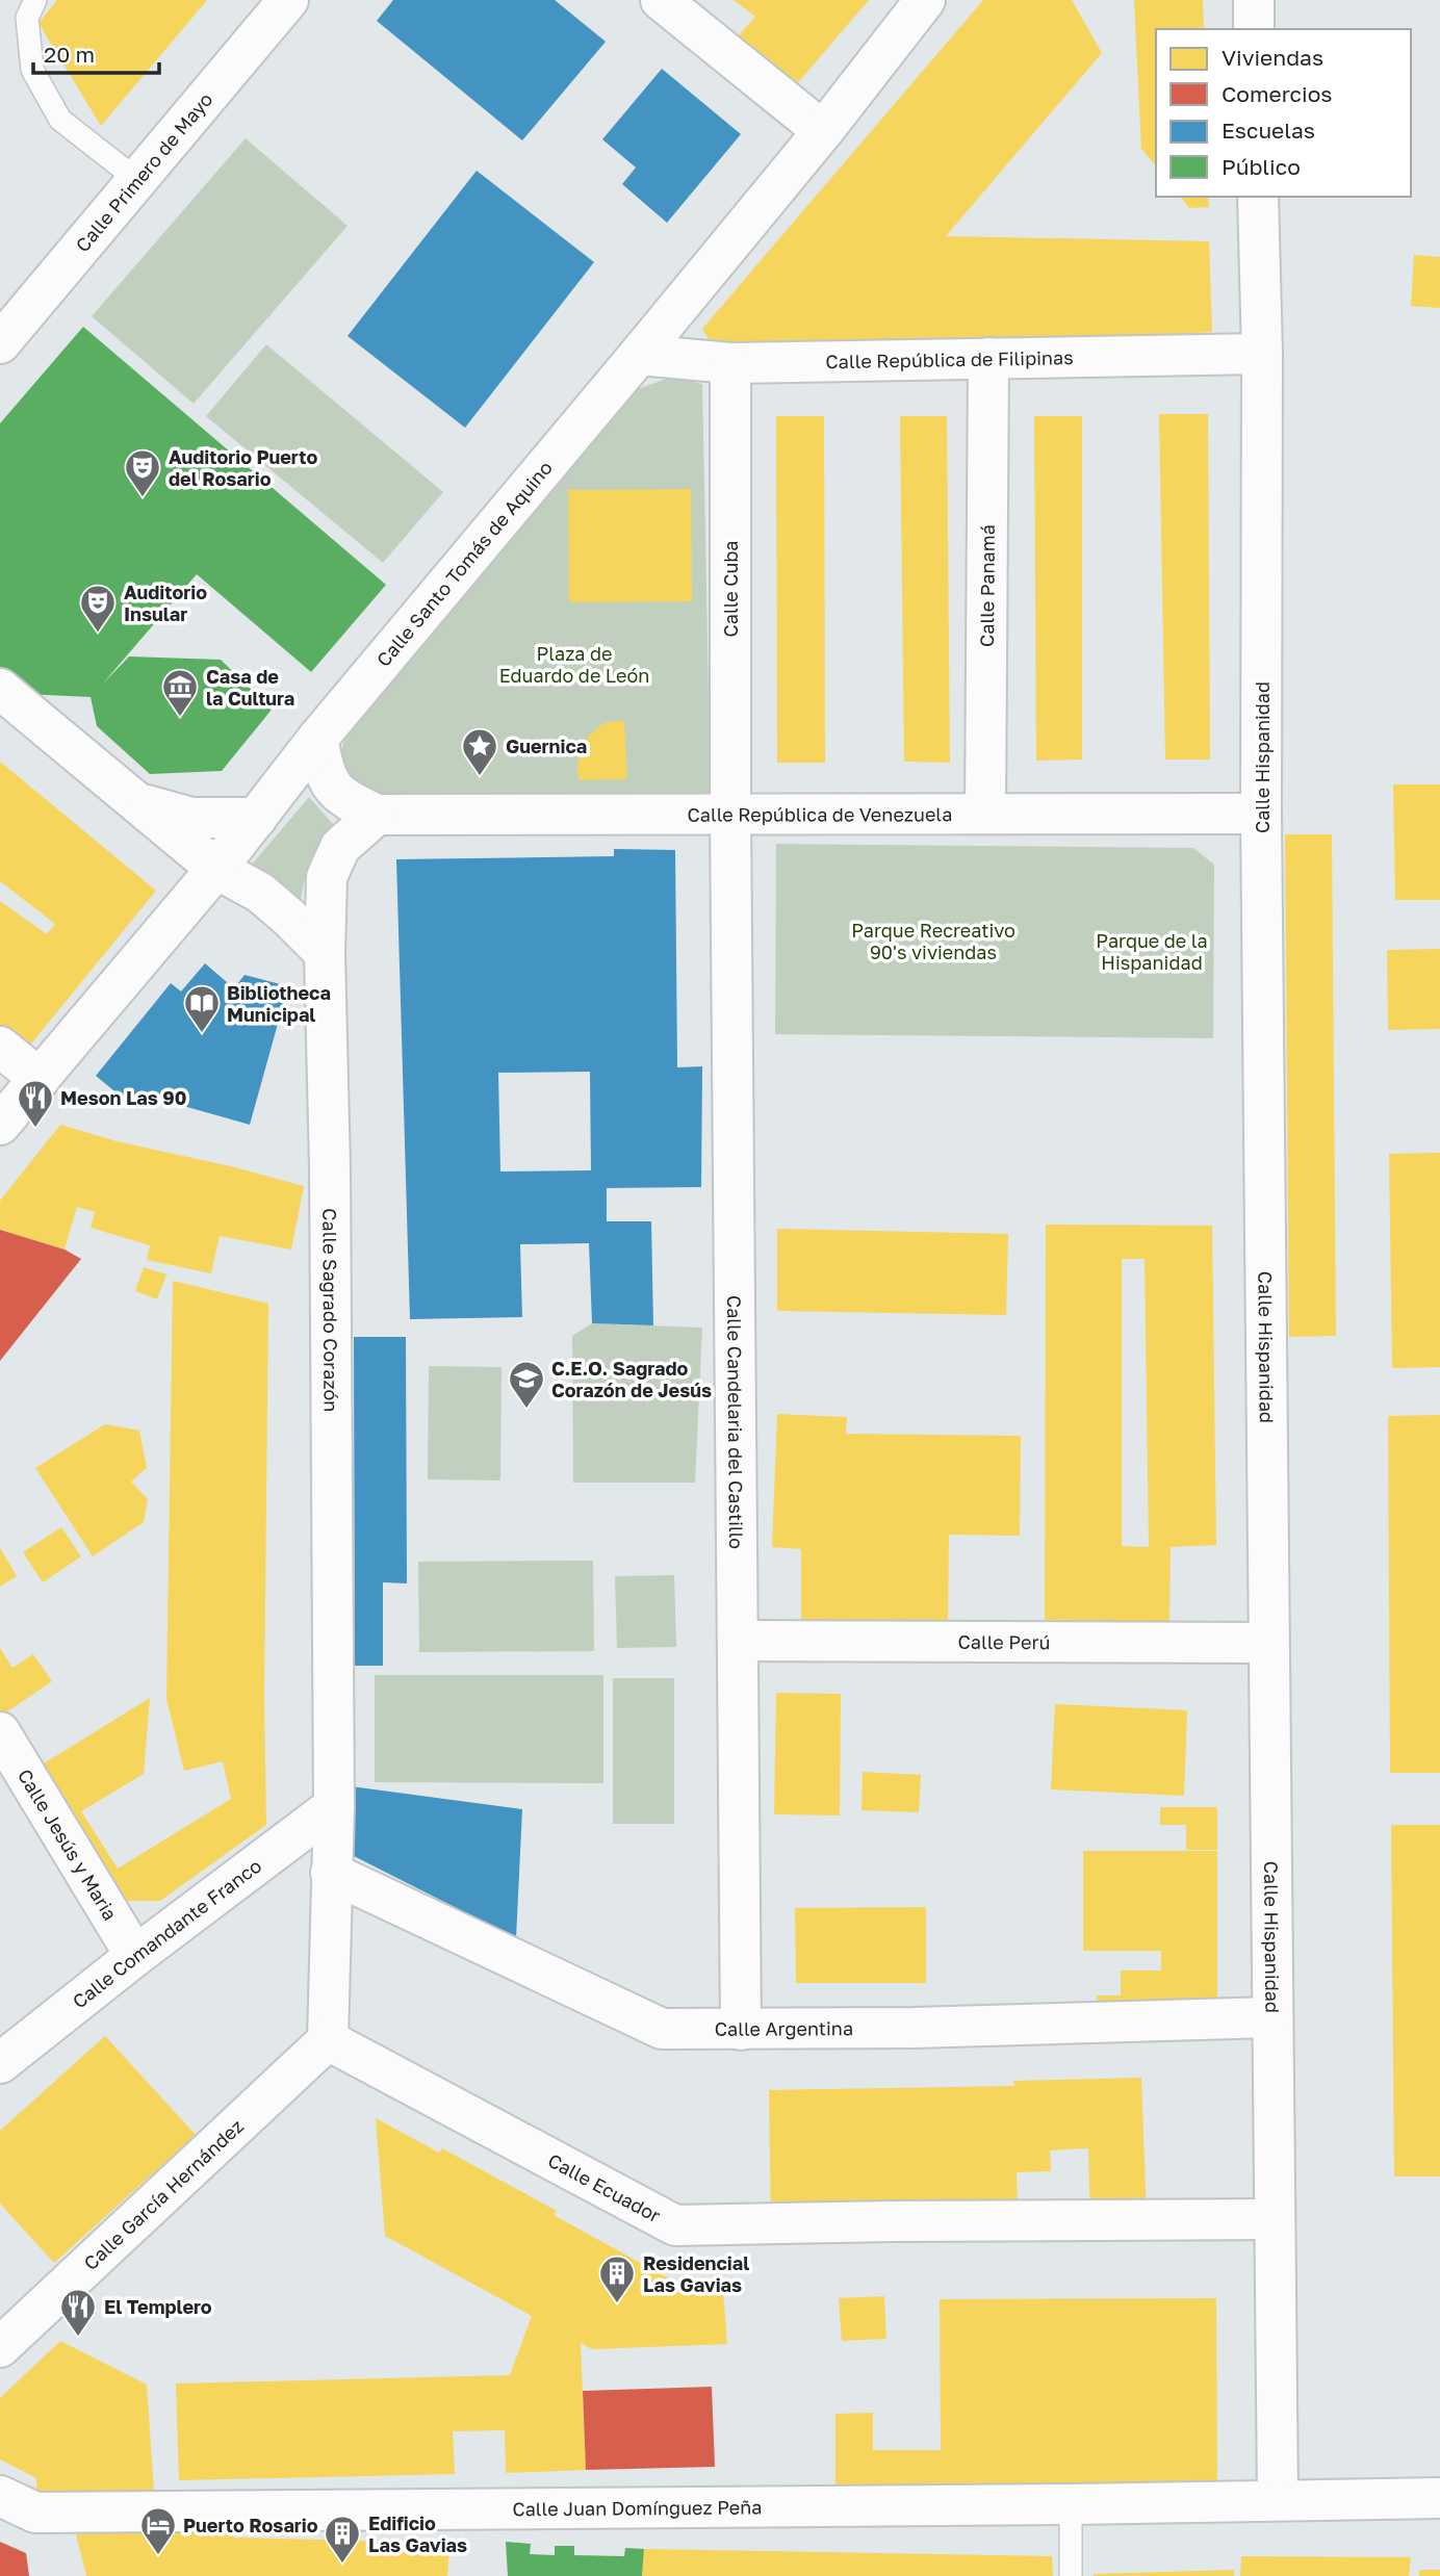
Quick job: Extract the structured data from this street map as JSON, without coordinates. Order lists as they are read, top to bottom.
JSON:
{
  "streets": {
    "street": [
      "Calle Primero de Mayo",
      "Calle República de Filipinas",
      "Calle Santo Tomás de Aquino",
      "Calle Panamá",
      "Calle Cuba",
      "Calle Hispanidad",
      "Calle República de Venezuela",
      "Calle Sagrado Corazón",
      "Calle Candelaria del Castillo",
      "Calle Perú",
      "Calle Jesús y Maria",
      "Calle Comandante Franco",
      "Calle Argentina",
      "Calle Ecuador",
      "Calle García Hernández",
      "Calle Juan Domínguez Peña"
    ]
  },
  "crossings": [
    ["Calle República de Filipinas", "Calle Santo Tomás de Aquino"],
    ["Calle República de Filipinas", "Calle Panamá"],
    ["Calle República de Filipinas", "Calle Cuba"],
    ["Calle República de Filipinas", "Calle Hispanidad"],
    ["Calle Panamá", "Calle República de Venezuela"],
    ["Calle Cuba", "Calle República de Venezuela"],
    ["Calle Cuba", "Calle Candelaria del Castillo"],
    ["Calle Hispanidad", "Calle República de Venezuela"],
    ["Calle Hispanidad", "Calle Perú"],
    ["Calle Hispanidad", "Calle Argentina"],
    ["Calle Hispanidad", "Calle Ecuador"],
    ["Calle Hispanidad", "Calle Juan Domínguez Peña"],
    ["Calle República de Venezuela", "Calle Sagrado Corazón"],
    ["Calle República de Venezuela", "Calle Candelaria del Castillo"],
    ["Calle Sagrado Corazón", "Calle Comandante Franco"],
    ["Calle Candelaria del Castillo", "Calle Perú"],
    ["Calle Candelaria del Castillo", "Calle Argentina"],
    ["Calle Jesús y Maria", "Calle Comandante Franco"],
    ["Calle Ecuador", "Calle García Hernández"]
  ],
  "parks": ["Plaza de Eduardo de León", "Parque Recreativo 90's viviendas", "Parque de la Hispanidad"],
  "places": {
    "theatre": ["Auditorio Puerto del Rosario", "Auditorio Insular"],
    "museum": ["Casa de la Cultura"],
    "place": ["Guernica"],
    "library": ["Bibliotheca Municipal"],
    "restaurant": ["Meson Las 90", "El Templero"],
    "school or university": ["C.E.O. Sagrado Corazón de Jesús"],
    "building": ["Residencial Las Gavias", "Edificio Las Gavias"],
    "hotel": ["Puerto Rosario"]
  },
  "legend": [
    "Viviendas",
    "Comercios",
    "Escuelas",
    "Público"
  ],
  "scale_bar": "20 m"
}
